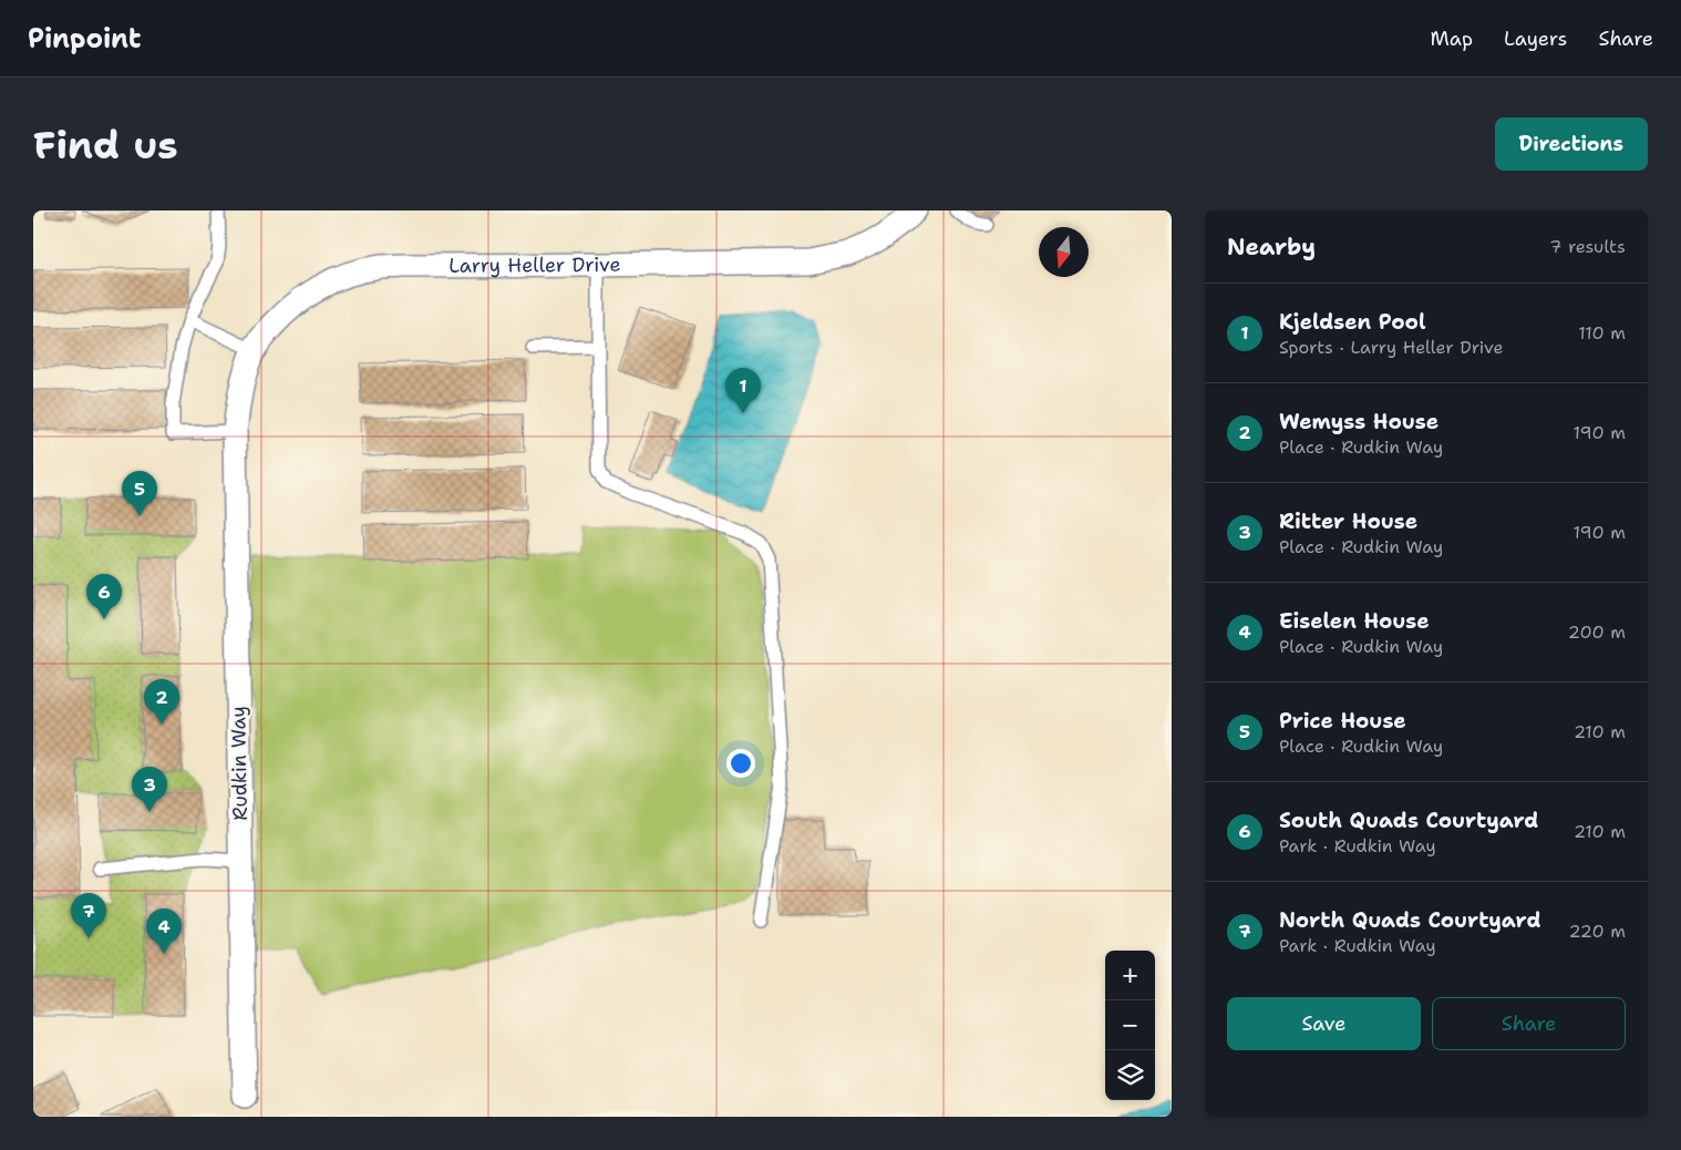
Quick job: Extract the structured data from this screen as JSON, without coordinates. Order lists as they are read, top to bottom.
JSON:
{
  "streets": {
    "street": ["Larry Heller Drive", "Rudkin Way"]
  },
  "crossings": [
    ["Larry Heller Drive", "Rudkin Way"]
  ],
  "north": "bottom",
  "page": {
    "header": "Pinpoint",
    "nav": ["Map", "Layers", "Share"],
    "buttons": [
      "Directions",
      ["Save", "Share"]
    ],
    "title": "Find us",
    "heading": ["Nearby", "7 results"],
    "list": [
      {
        "mark": "1",
        "name": "Kjeldsen Pool",
        "note": "Sports · Larry Heller Drive",
        "value": "110 m"
      },
      {
        "mark": "2",
        "name": "Wemyss House",
        "note": "Place · Rudkin Way",
        "value": "190 m"
      },
      {
        "mark": "3",
        "name": "Ritter House",
        "note": "Place · Rudkin Way",
        "value": "190 m"
      },
      {
        "mark": "4",
        "name": "Eiselen House",
        "note": "Place · Rudkin Way",
        "value": "200 m"
      },
      {
        "mark": "5",
        "name": "Price House",
        "note": "Place · Rudkin Way",
        "value": "210 m"
      },
      {
        "mark": "6",
        "name": "South Quads Courtyard",
        "note": "Park · Rudkin Way",
        "value": "210 m"
      },
      {
        "mark": "7",
        "name": "North Quads Courtyard",
        "note": "Park · Rudkin Way",
        "value": "220 m"
      }
    ],
    "pins": [
      "1",
      "5",
      "6",
      "2",
      "3",
      "7",
      "4"
    ],
    "map_buttons": ["+", "−"]
  }
}
